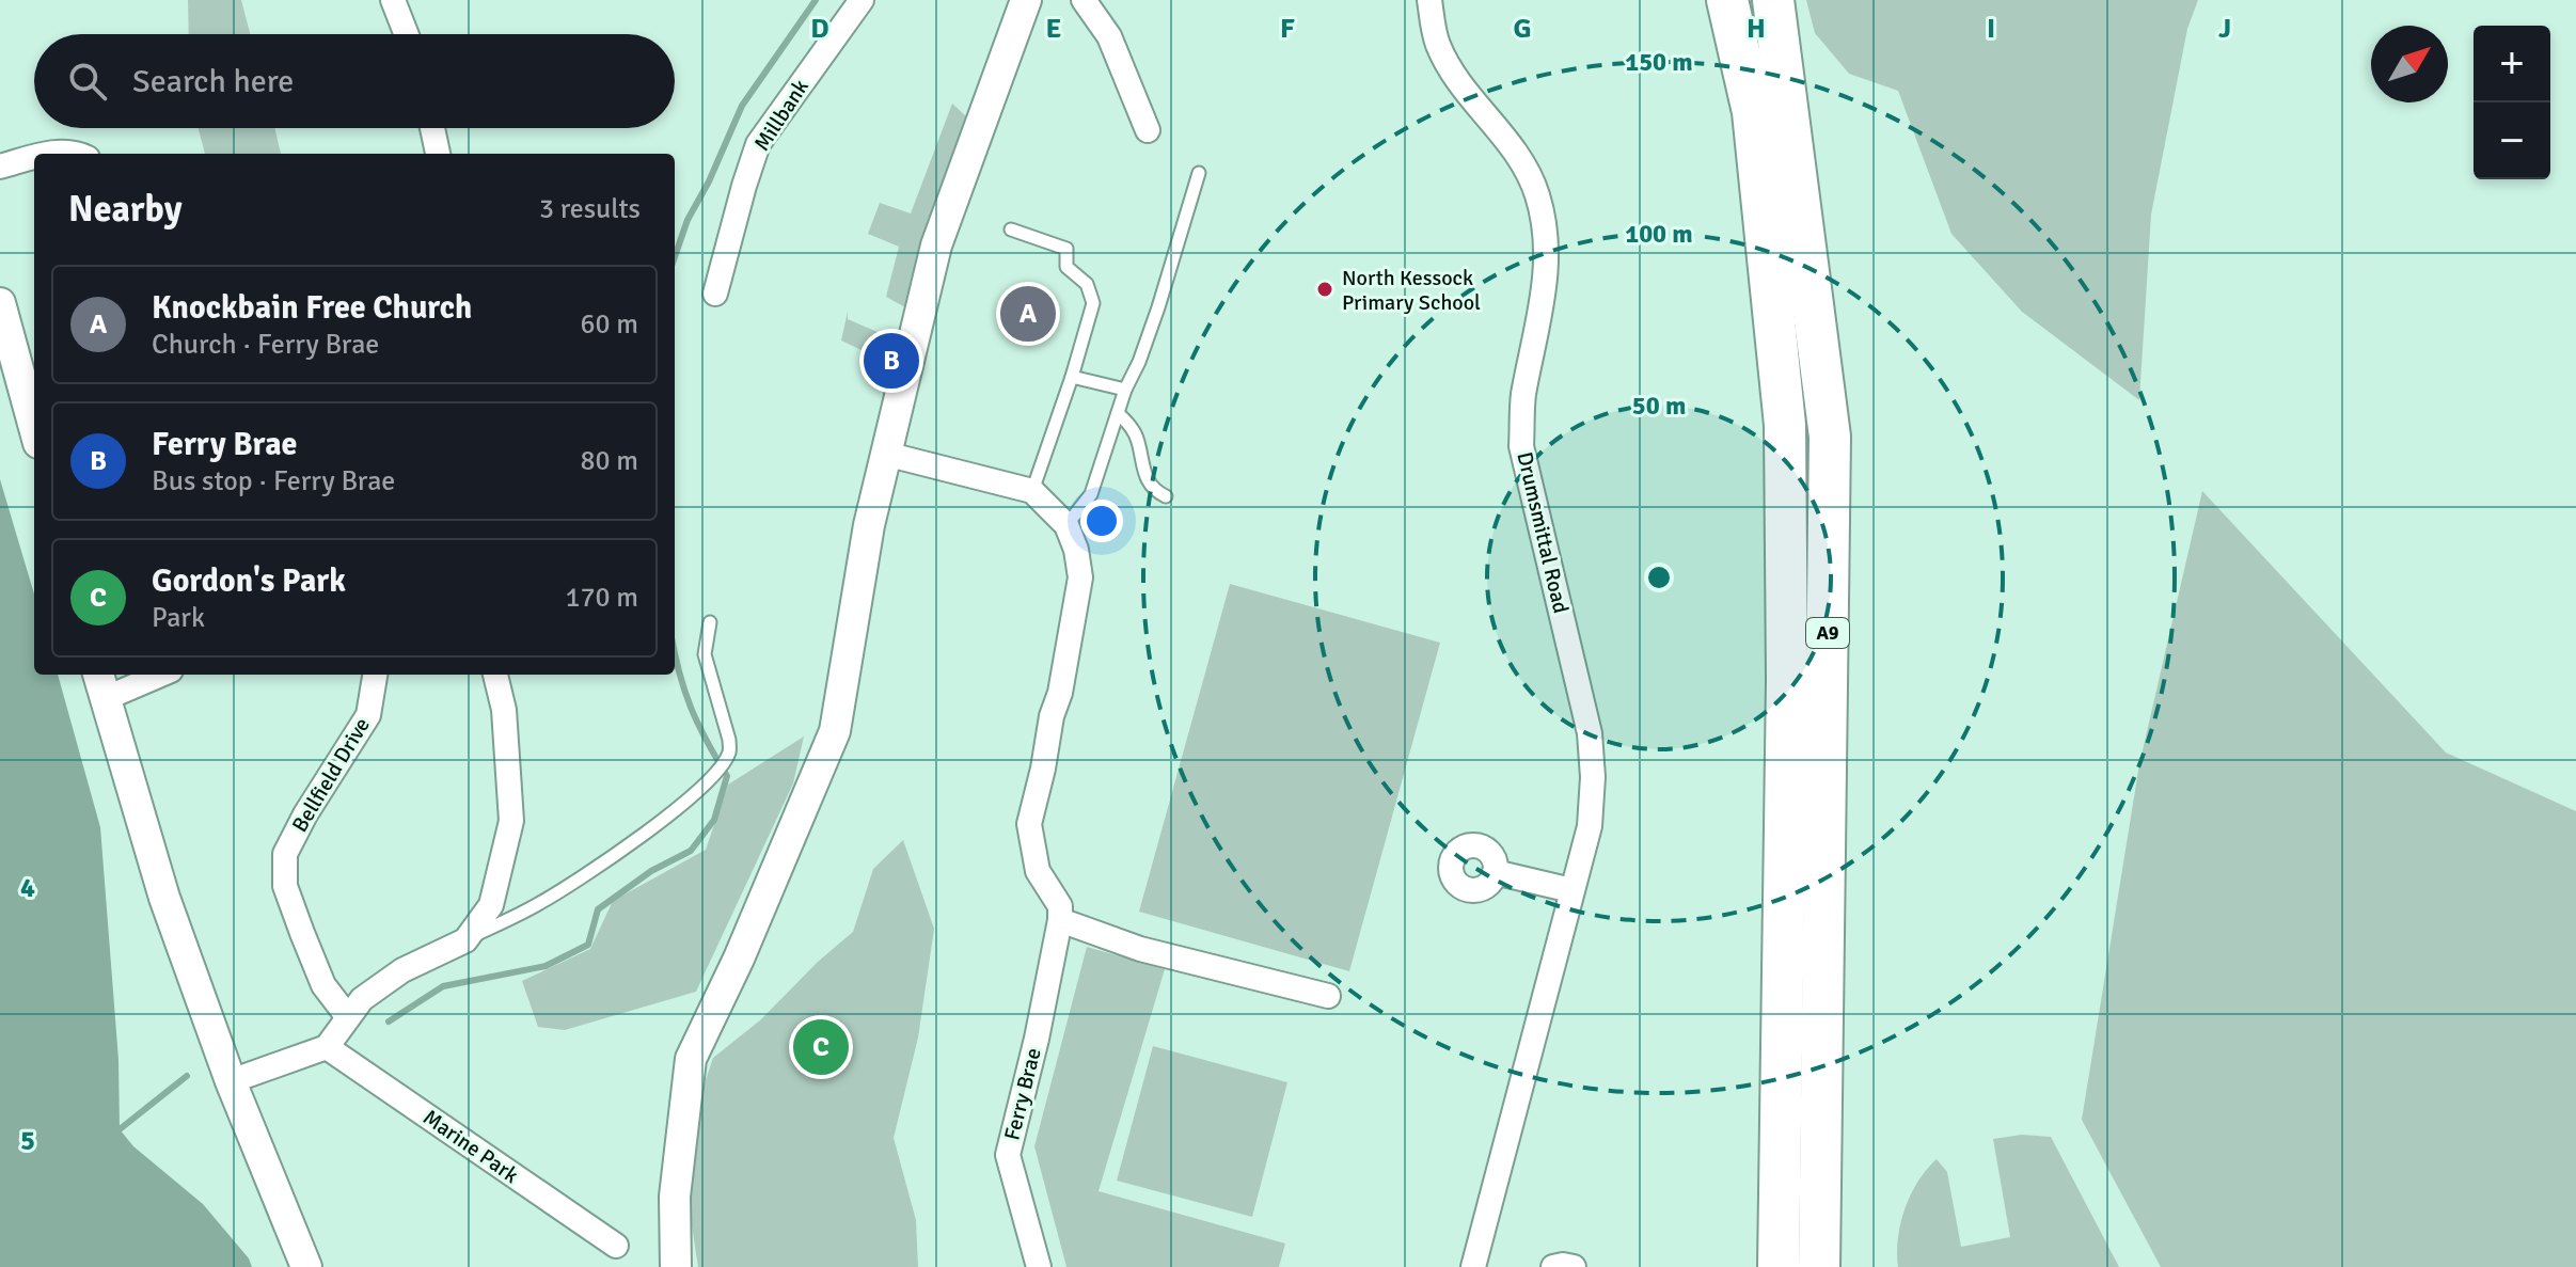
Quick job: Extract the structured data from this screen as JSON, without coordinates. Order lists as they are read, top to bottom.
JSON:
{
  "streets": {
    "highway": ["A9"],
    "street": [
      "Millbank",
      "Drumsmittal Road",
      "Bellfield Drive",
      "Ferry Brae",
      "Marine Park"
    ]
  },
  "places": ["North Kessock Primary School"],
  "north": "top right",
  "page": {
    "map_buttons": ["+", "−"],
    "search": "Search here",
    "heading": ["Nearby", "3 results"],
    "list": [
      {
        "mark": "A",
        "name": "Knockbain Free Church",
        "note": "Church · Ferry Brae",
        "value": "60 m"
      },
      {
        "mark": "B",
        "name": "Ferry Brae",
        "note": "Bus stop · Ferry Brae",
        "value": "80 m"
      },
      {
        "mark": "C",
        "name": "Gordon's Park",
        "note": "Park",
        "value": "170 m"
      }
    ],
    "pins": ["A", "B", "C"]
  },
  "grid": {
    "columns": [
      "D",
      "E",
      "F",
      "G",
      "H",
      "I",
      "J"
    ],
    "rows": ["4", "5"]
  },
  "rings": ["150 m", "100 m", "50 m"]
}
